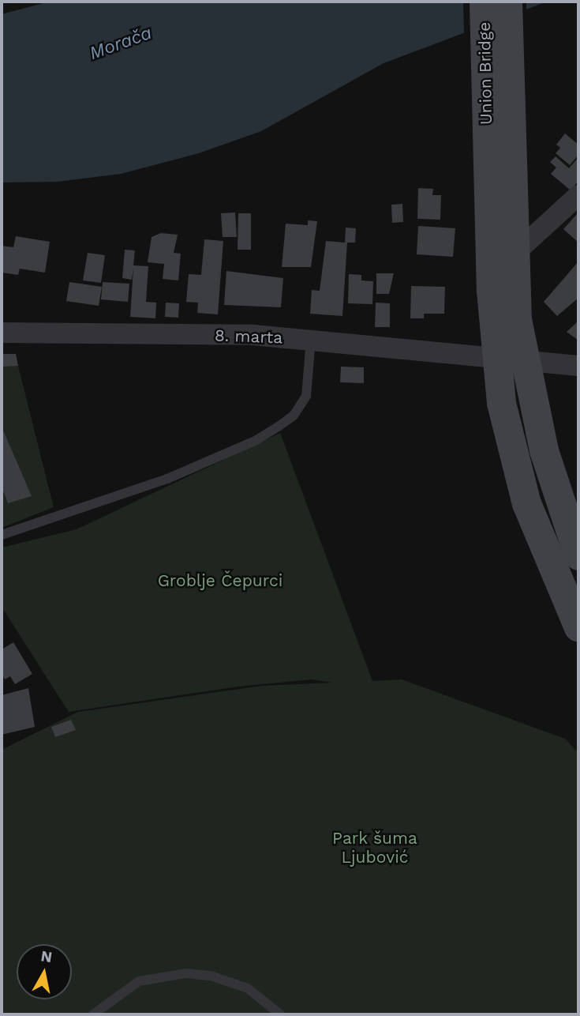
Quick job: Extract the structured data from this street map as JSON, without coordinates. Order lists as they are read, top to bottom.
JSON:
{
  "streets": {
    "main road": ["Union Bridge"],
    "street": ["8. marta"]
  },
  "water": ["Morača"],
  "parks": ["Groblje Čepurci", "Park šuma Ljubović"],
  "north": "top"
}
